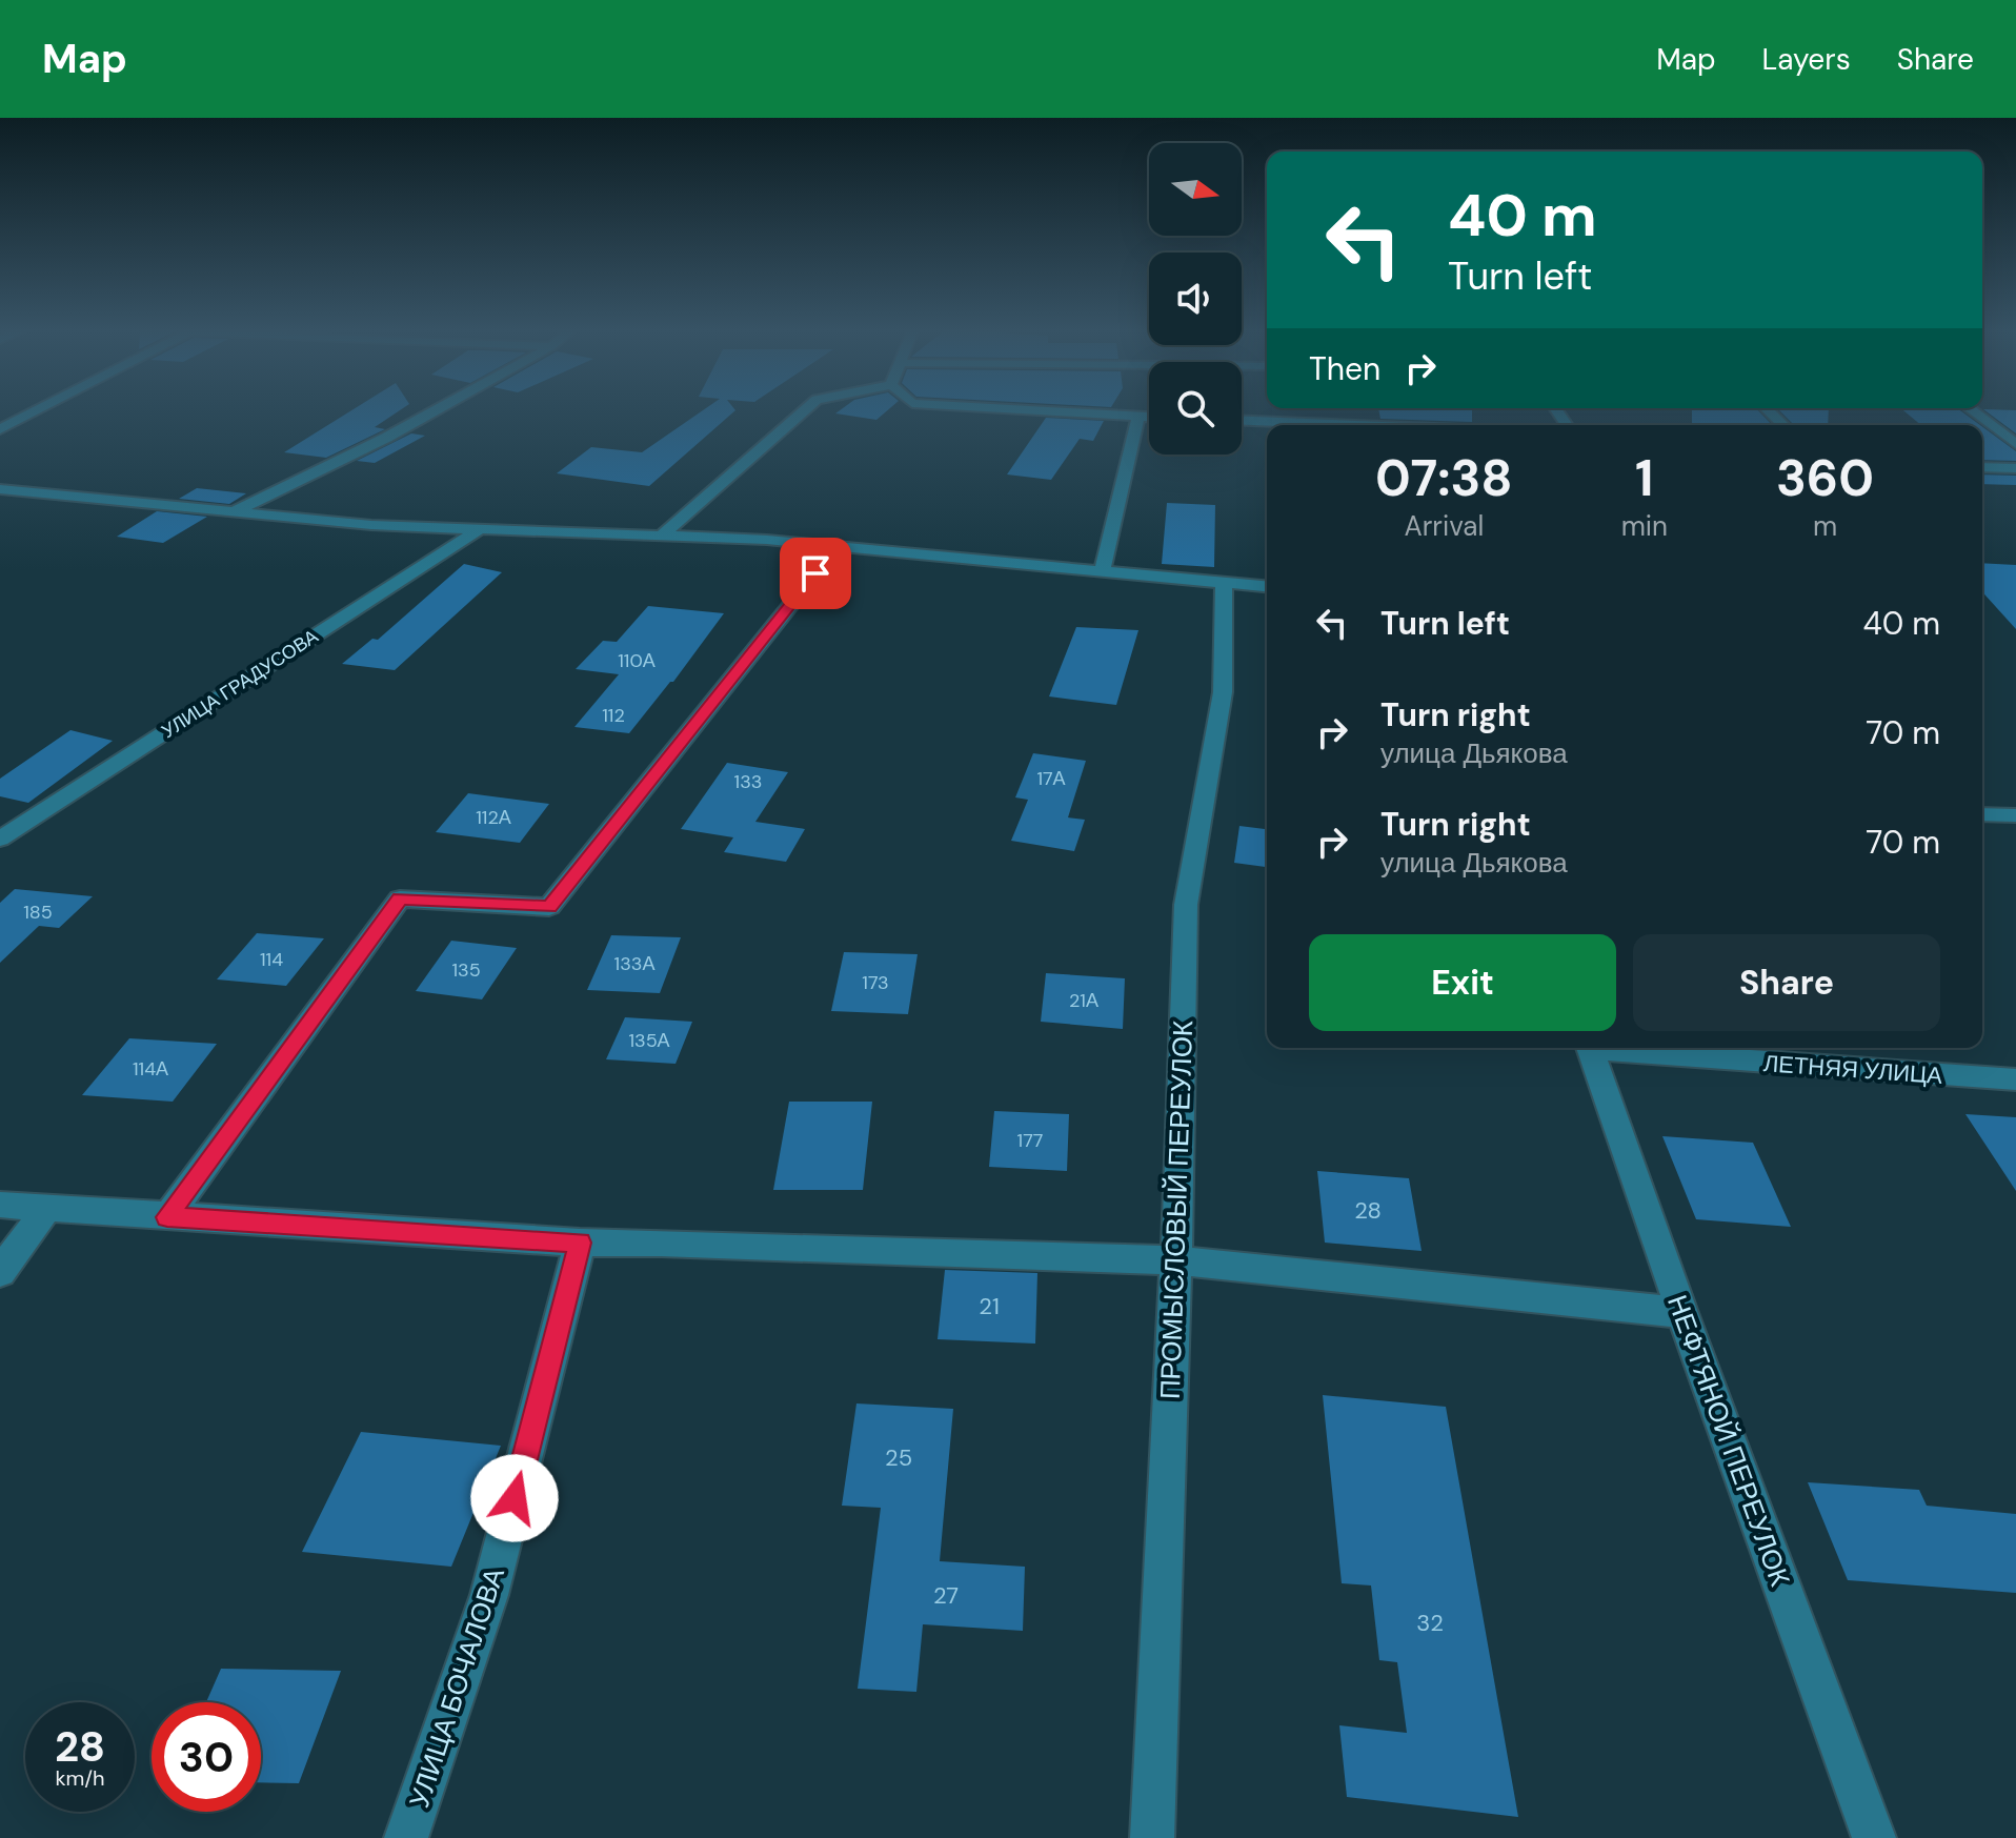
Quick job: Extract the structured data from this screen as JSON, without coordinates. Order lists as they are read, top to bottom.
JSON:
{
  "streets": {
    "street": [
      "УЛИЦА ГРАДУСОВА",
      "ЛЕТНЯЯ УЛИЦА",
      "ПРОМЫСЛОВЫЙ ПЕРЕУЛОК",
      "НЕФТЯНОЙ ПЕРЕУЛОК",
      "УЛИЦА БОЧАЛОВА"
    ]
  },
  "house_numbers": [
    "110А",
    "112",
    "17А",
    "133",
    "112А",
    "185",
    "114",
    "133А",
    "135",
    "173",
    "21А",
    "135А",
    "114А",
    "177",
    "28",
    "21",
    "25",
    "27",
    "32"
  ],
  "north": "right",
  "page": {
    "header": "Map",
    "nav": ["Map", "Layers", "Share"],
    "turn": ["40 m", "Turn left"],
    "then": "Then",
    "eta": [
      "07:38",
      "Arrival",
      "1",
      "min",
      "360",
      "m"
    ],
    "list": [
      {
        "name": "Turn left",
        "value": "40 m"
      },
      {
        "name": "Turn right",
        "note": "улица Дьякова",
        "value": "70 m"
      },
      {
        "name": "Turn right",
        "note": "улица Дьякова",
        "value": "70 m"
      }
    ],
    "buttons": ["Exit", "Share"],
    "speed": "28 km/h",
    "limit": "30"
  }
}
